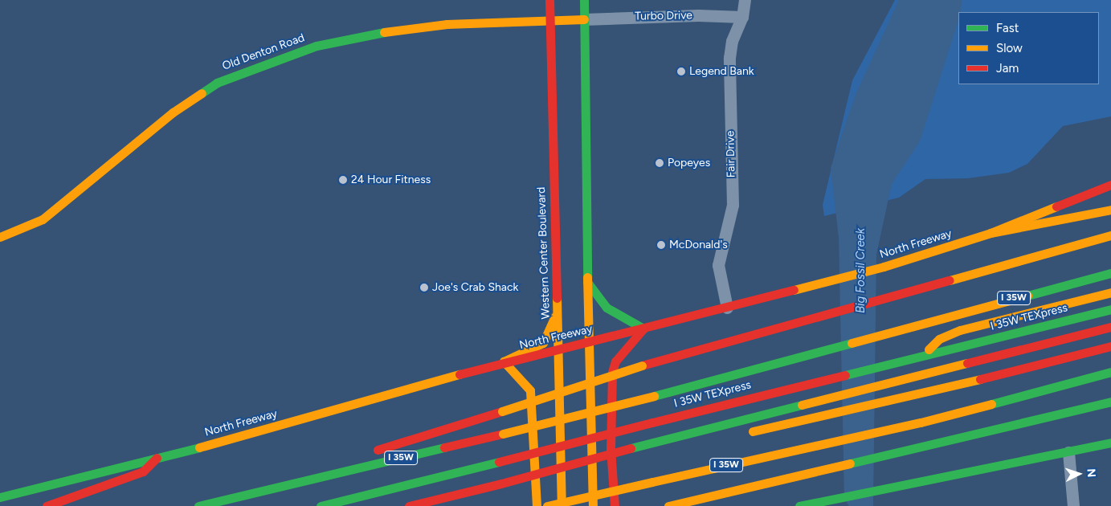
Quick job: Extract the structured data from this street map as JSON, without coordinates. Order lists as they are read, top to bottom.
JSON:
{
  "streets": {
    "main road": [
      "Old Denton Road",
      "North Freeway",
      "Western Center Boulevard",
      "I 35W",
      "I 35W TEXpress"
    ],
    "street": ["Turbo Drive", "Fair Drive"]
  },
  "crossings": [
    ["Turbo Drive", "Old Denton Road"],
    ["Turbo Drive", "Fair Drive"],
    ["Old Denton Road", "Western Center Boulevard"],
    ["Fair Drive", "North Freeway"],
    ["North Freeway", "Western Center Boulevard"]
  ],
  "water": ["Big Fossil Creek"],
  "places": [
    "Legend Bank",
    "Popeyes",
    "24 Hour Fitness",
    "McDonald's",
    "Joe's Crab Shack"
  ],
  "legend": ["Fast", "Slow", "Jam"],
  "north": "right"
}
